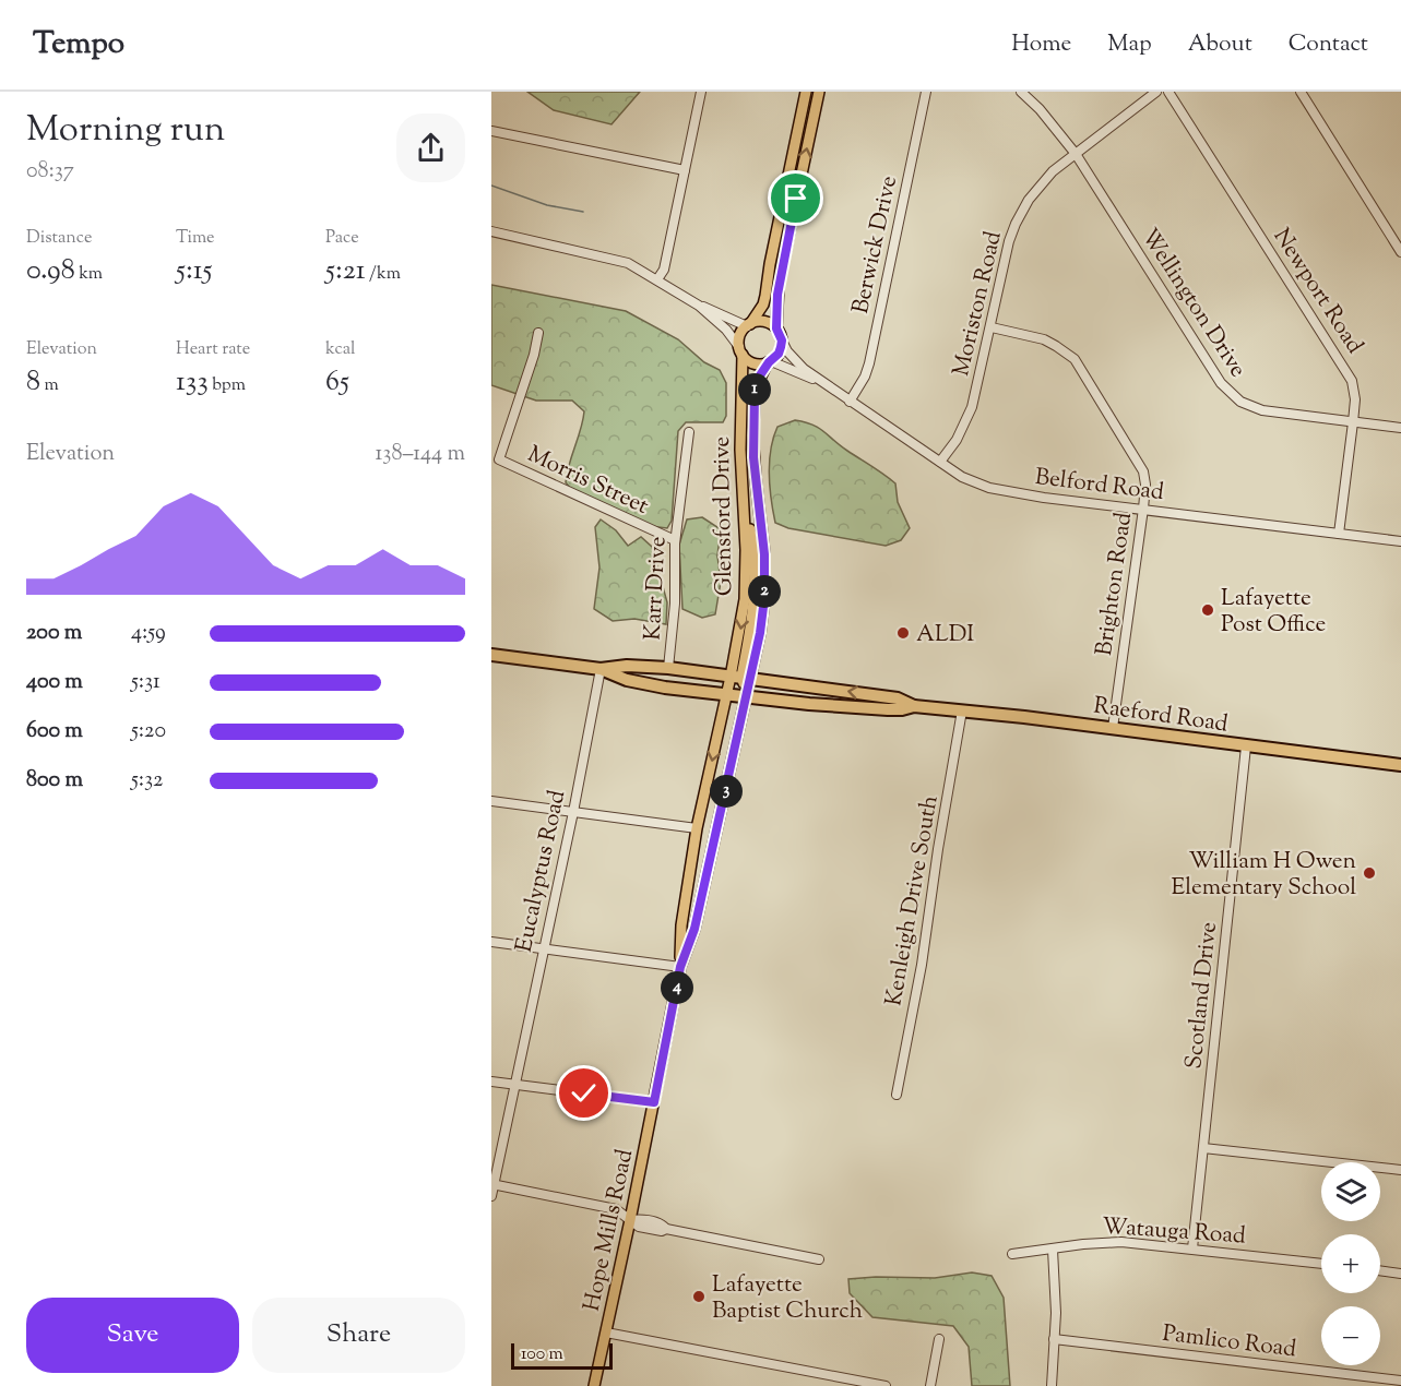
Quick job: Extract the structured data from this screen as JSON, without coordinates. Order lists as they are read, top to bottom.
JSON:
{
  "streets": {
    "highway": ["Raeford Road"],
    "main road": ["Glensford Drive", "Hope Mills Road"],
    "street": [
      "Berwick Drive",
      "Newport Road",
      "Wellington Drive",
      "Moriston Road",
      "Morris Street",
      "Belford Road",
      "Brighton Road",
      "Karr Drive",
      "Eucalyptus Road",
      "Kenleigh Drive South",
      "Scotland Drive",
      "Watauga Road",
      "Pamlico Road"
    ]
  },
  "crossings": [
    ["Berwick Drive", "Belford Road"],
    ["Newport Road", "Wellington Drive"],
    ["Newport Road", "Belford Road"],
    ["Wellington Drive", "Moriston Road"],
    ["Moriston Road", "Belford Road"],
    ["Moriston Road", "Brighton Road"],
    ["Morris Street", "Karr Drive"],
    ["Belford Road", "Glensford Drive"],
    ["Belford Road", "Brighton Road"],
    ["Glensford Drive", "Raeford Road"],
    ["Glensford Drive", "Hope Mills Road"],
    ["Brighton Road", "Raeford Road"],
    ["Karr Drive", "Raeford Road"],
    ["Raeford Road", "Eucalyptus Road"],
    ["Raeford Road", "Kenleigh Drive South"],
    ["Raeford Road", "Scotland Drive"],
    ["Raeford Road", "Hope Mills Road"],
    ["Scotland Drive", "Watauga Road"]
  ],
  "places": [
    "Lafayette Post Office",
    "ALDI",
    "William H Owen Elementary School",
    "Lafayette Baptist Church"
  ],
  "scale_bar": "100 m",
  "page": {
    "header": "Tempo",
    "nav": [
      "Home",
      "Map",
      "About",
      "Contact"
    ],
    "heading": ["Morning run", "08:37"],
    "stats": [
      ["Distance", "0.98 km"],
      ["Time", "5:15"],
      ["Pace", "5:21 /km"],
      ["Elevation", "8 m"],
      ["Heart rate", "133 bpm"],
      ["kcal", "65"]
    ],
    "pins": [
      "1",
      "2",
      "3",
      "4"
    ],
    "chart": ["Elevation", "138–144 m"],
    "list": [
      {
        "name": "200 m",
        "note": "4:59"
      },
      {
        "name": "400 m",
        "note": "5:31"
      },
      {
        "name": "600 m",
        "note": "5:20"
      },
      {
        "name": "800 m",
        "note": "5:32"
      }
    ],
    "map_buttons": ["+", "−"],
    "buttons": ["Save", "Share"],
    "scale": "100 m"
  }
}
